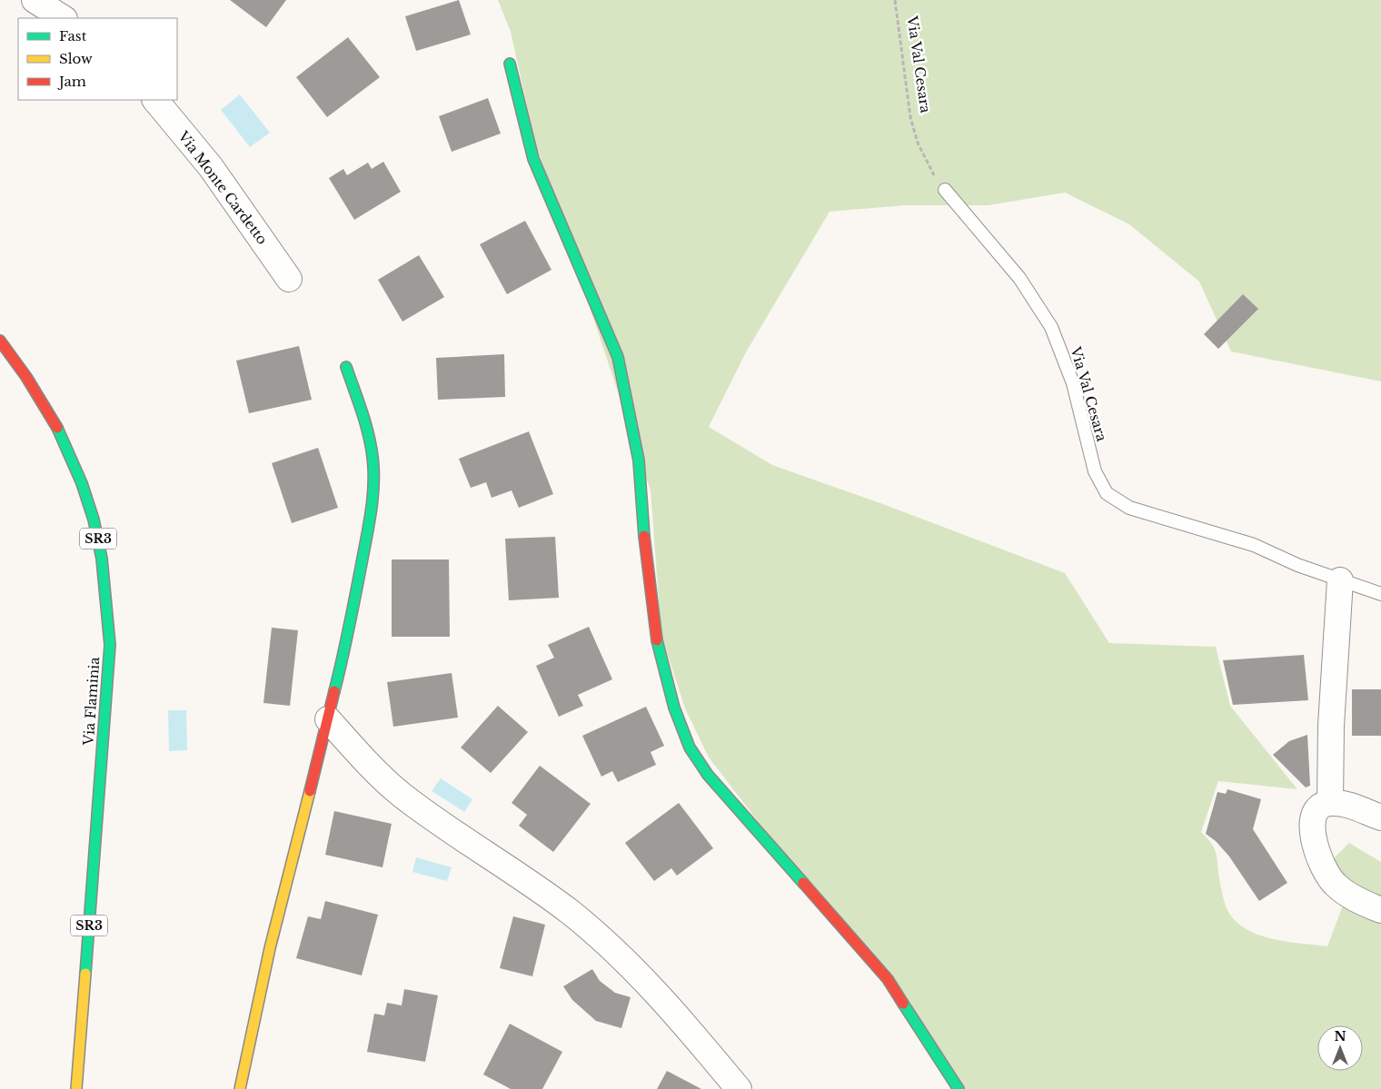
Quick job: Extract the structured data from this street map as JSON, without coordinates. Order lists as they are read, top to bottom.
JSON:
{
  "streets": {
    "street": ["Via Monte Cardetto", "SR3", "Via Flaminia"],
    "lane": ["Via Val Cesara"]
  },
  "legend": ["Fast", "Slow", "Jam"],
  "north": "top"
}
